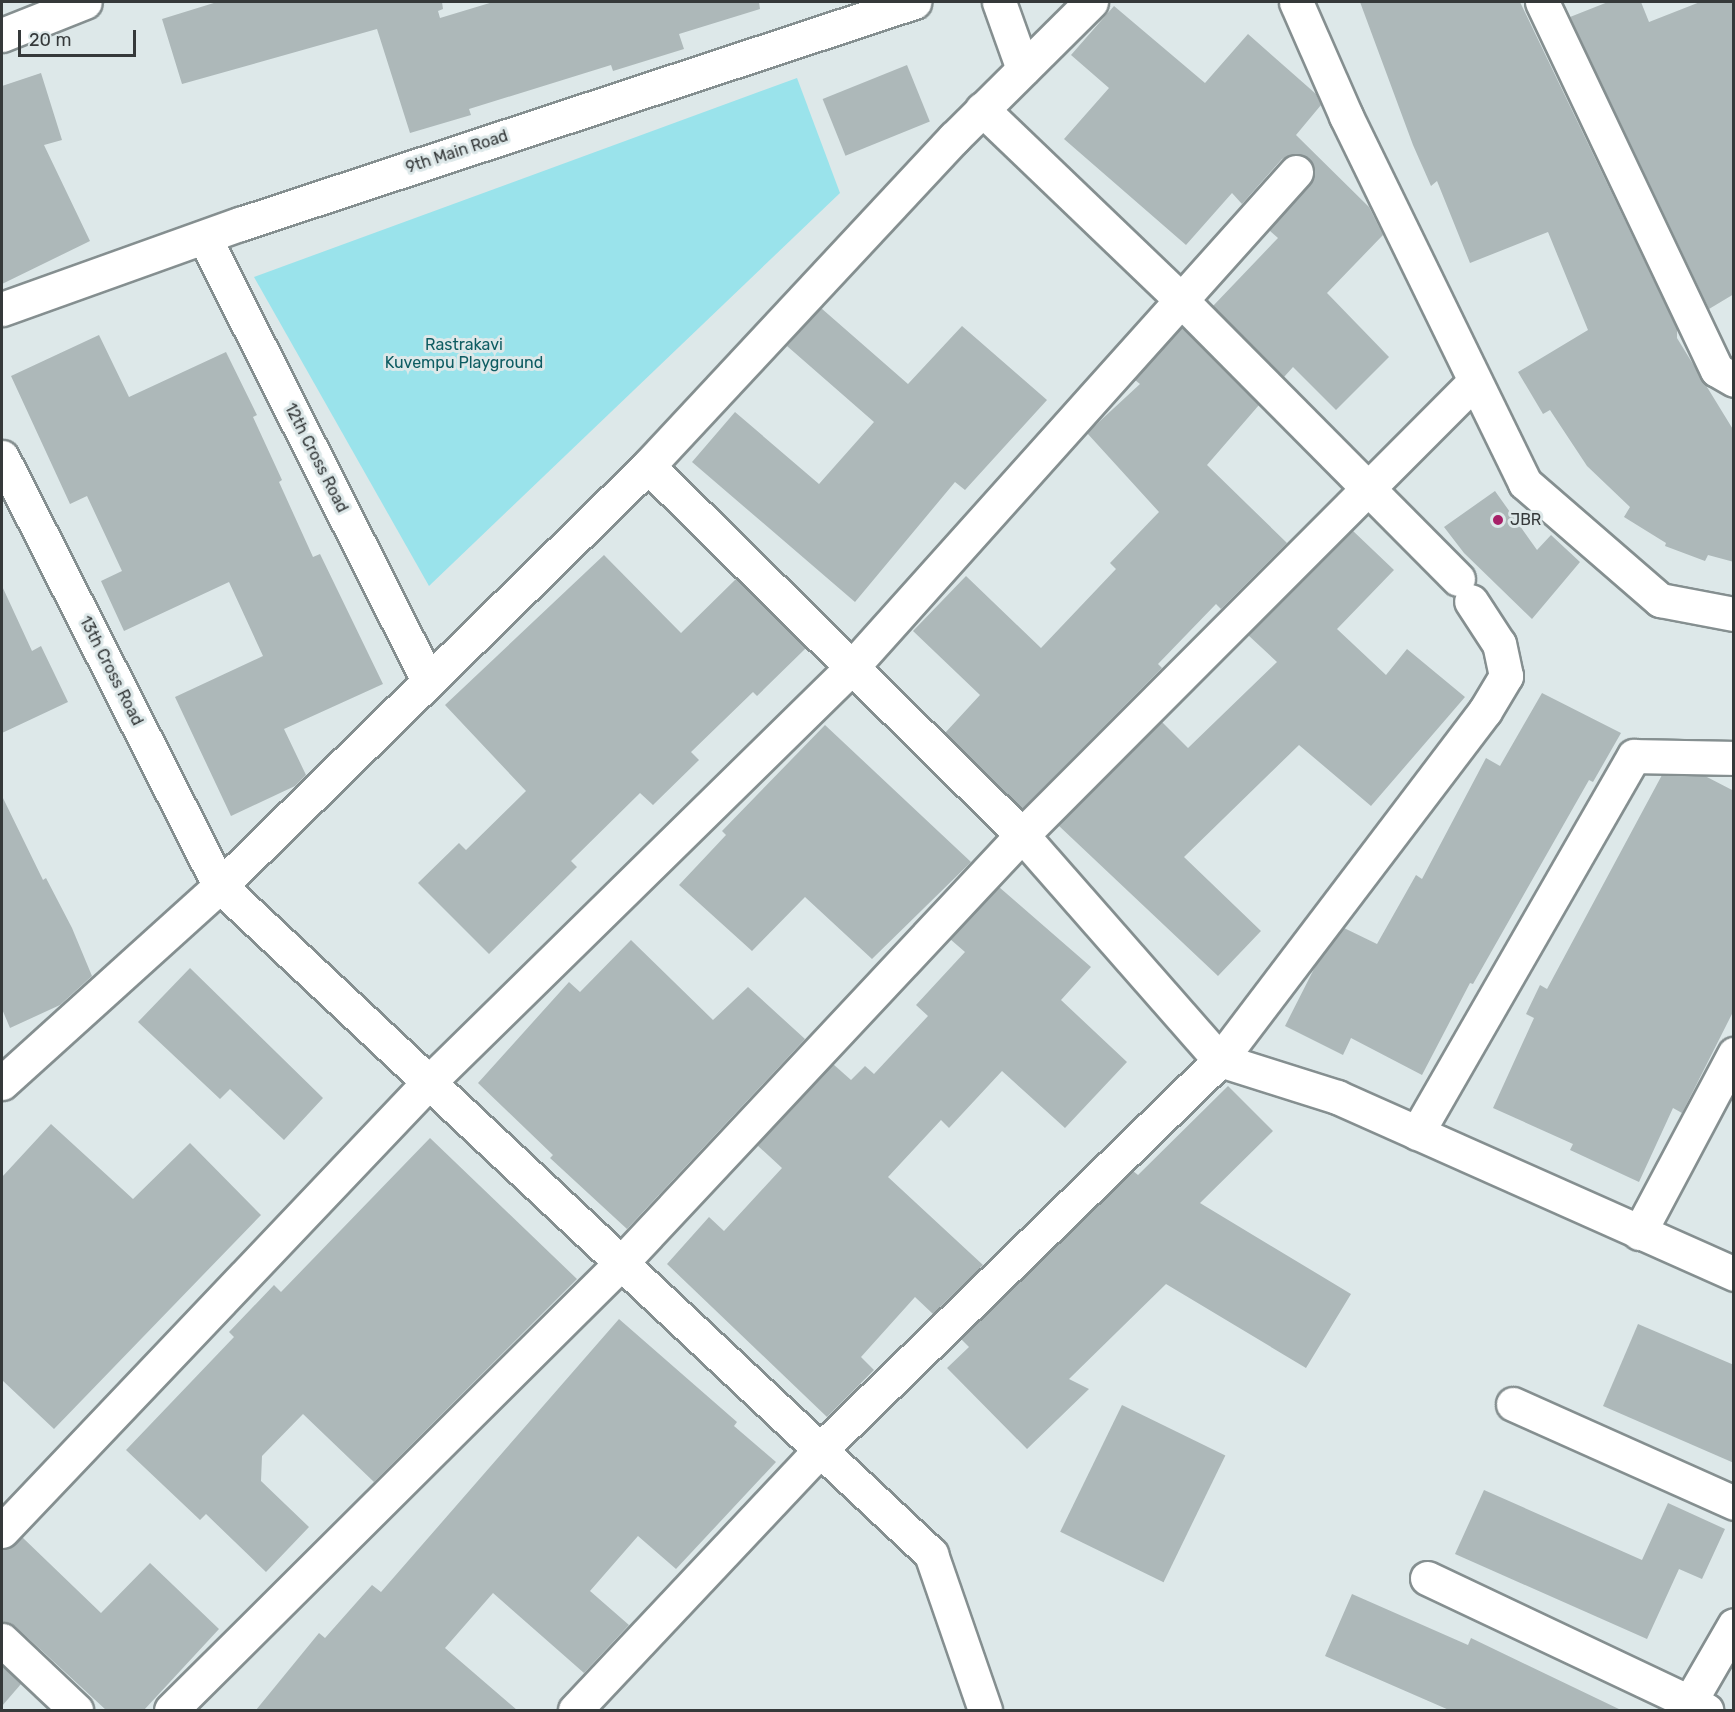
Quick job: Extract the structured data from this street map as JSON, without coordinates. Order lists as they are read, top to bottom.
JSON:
{
  "streets": {
    "street": ["9th Main Road", "12th Cross Road", "13th Cross Road"]
  },
  "crossings": [
    ["9th Main Road", "12th Cross Road"]
  ],
  "parks": ["Rastrakavi Kuvempu Playground"],
  "places": ["JBR"],
  "scale_bar": "20 m"
}
